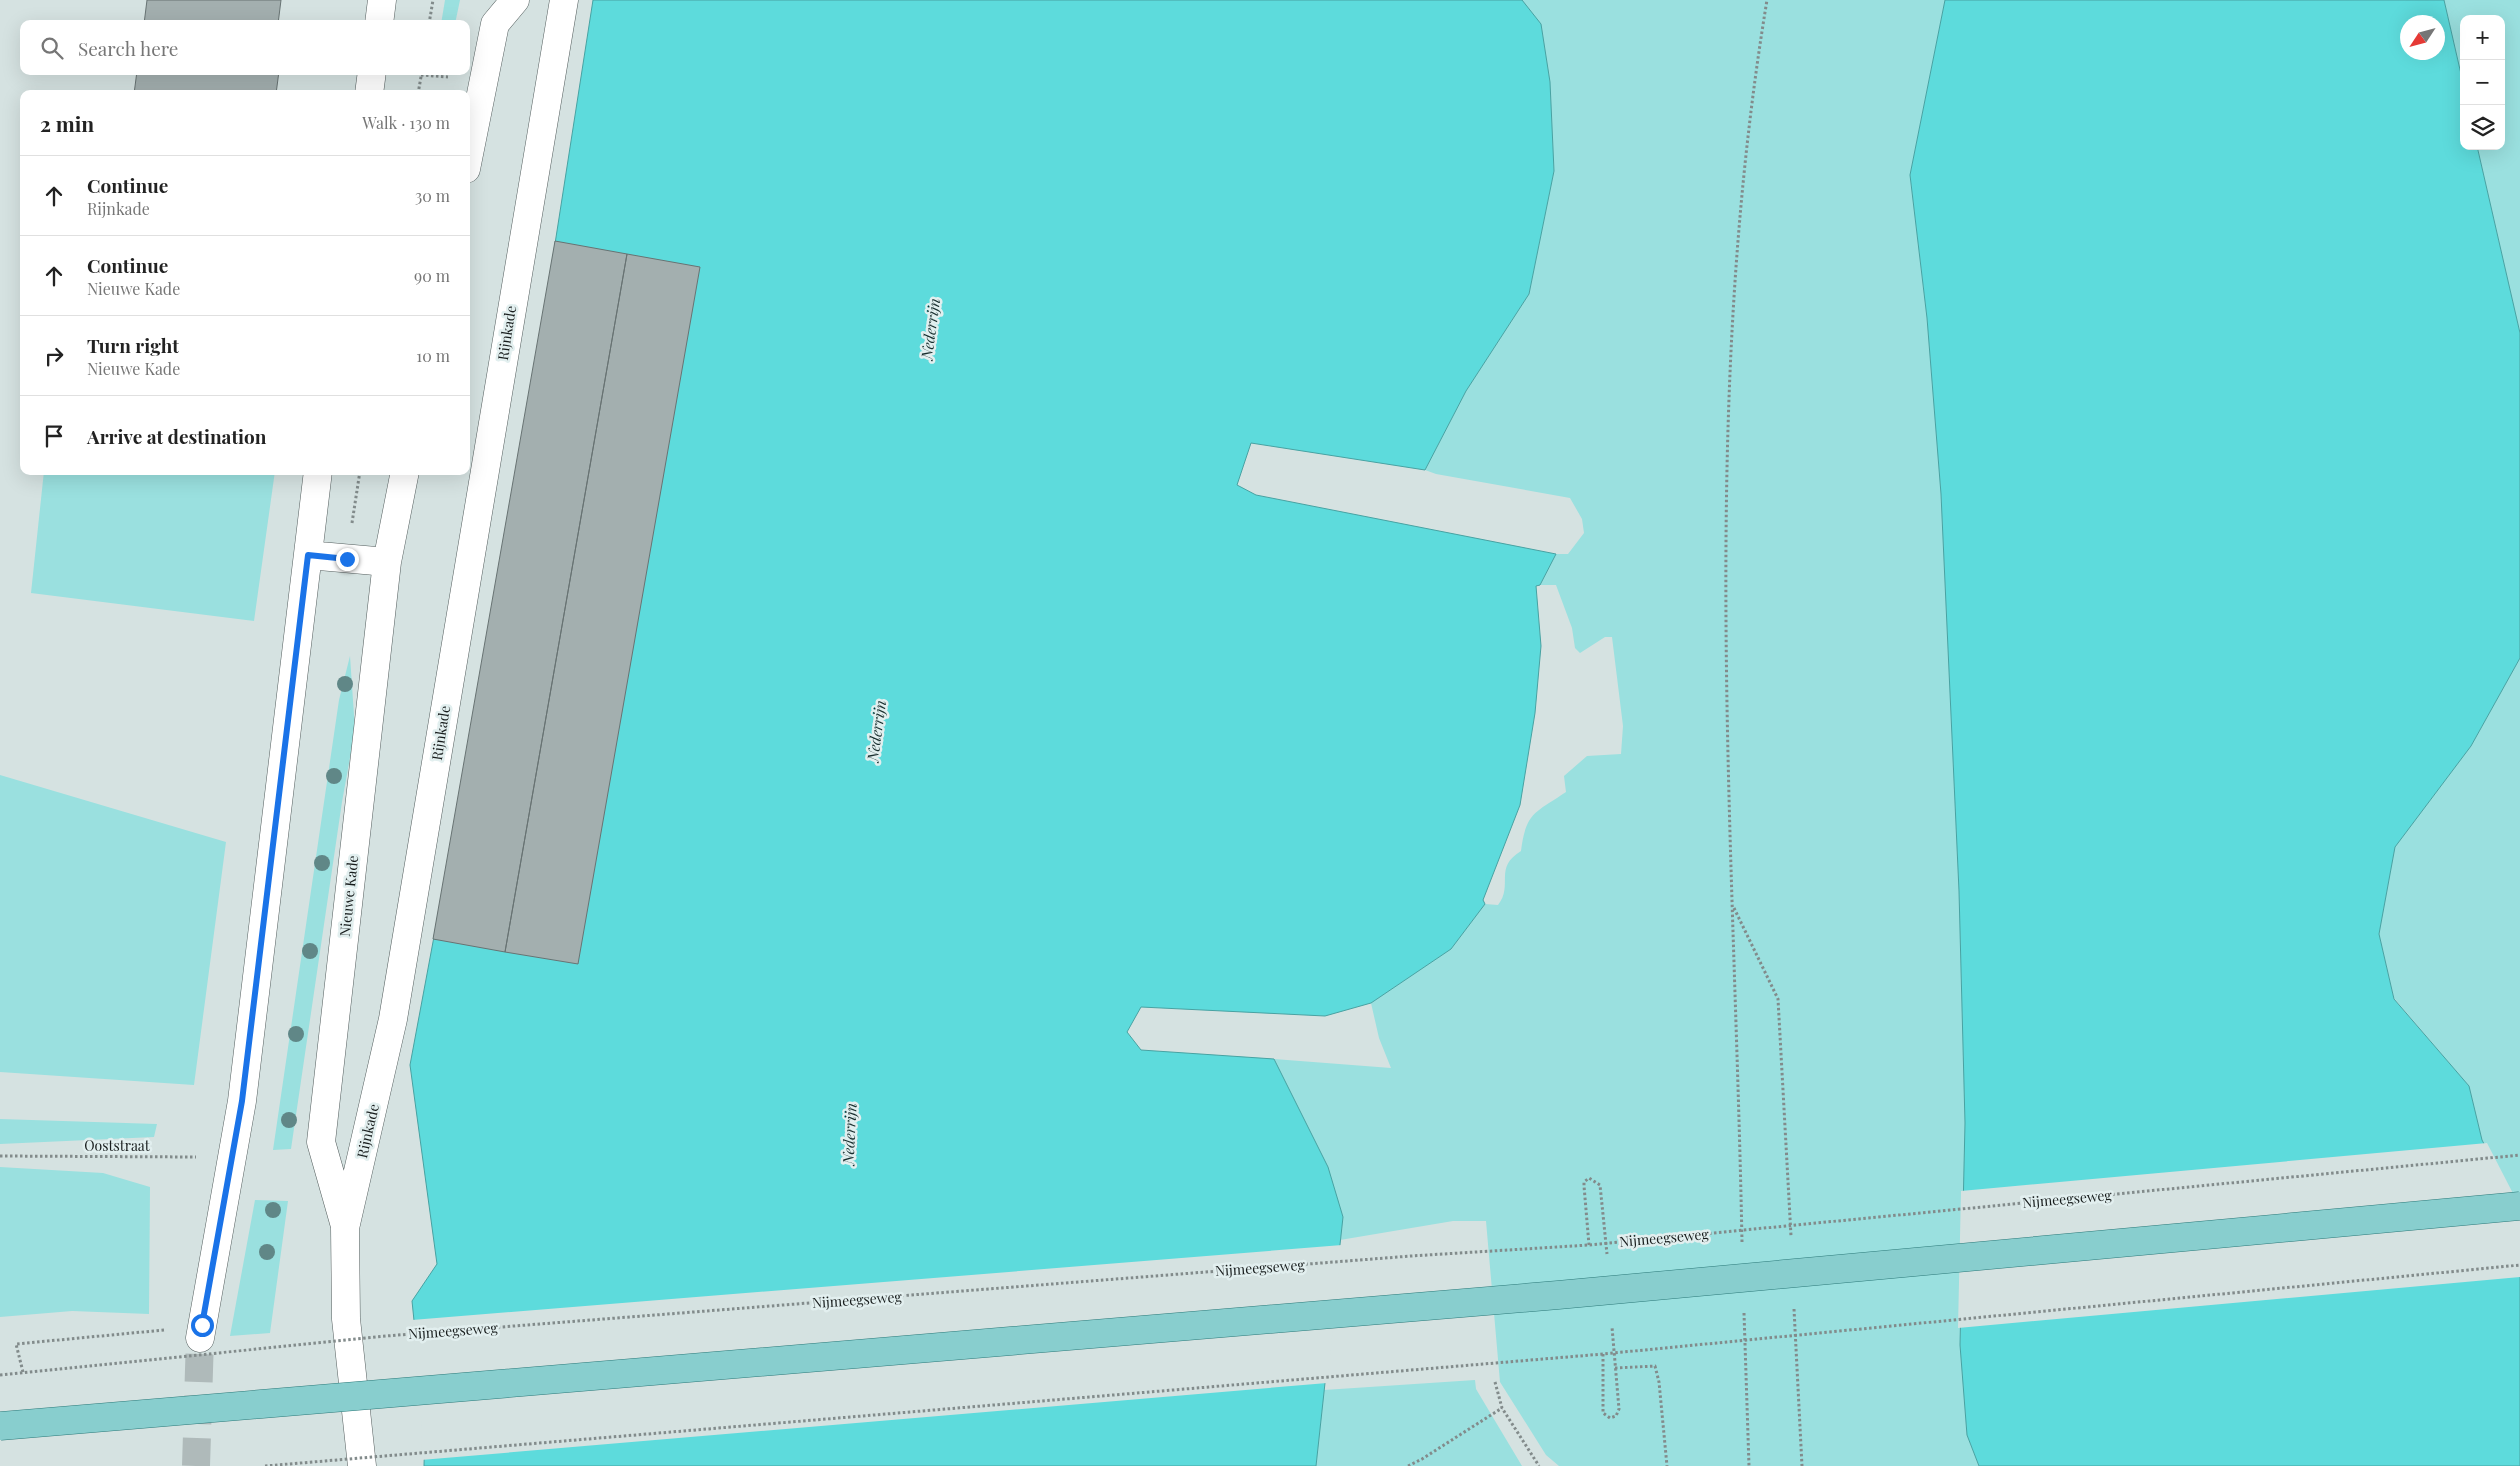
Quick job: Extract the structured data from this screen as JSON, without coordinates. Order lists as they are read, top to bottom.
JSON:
{
  "streets": {
    "street": ["Rijnkade", "Nieuwe Kade"],
    "path": ["Ooststraat", "Nijmeegseweg"]
  },
  "crossings": [
    ["Rijnkade", "Nieuwe Kade"]
  ],
  "water": ["Nederrijn"],
  "north": "bottom left",
  "page": {
    "map_buttons": ["+", "−"],
    "search": "Search here",
    "heading": ["2 min", "Walk · 130 m"],
    "list": [
      ["Continue", "Rijnkade", "30 m"],
      ["Continue", "Nieuwe Kade", "90 m"],
      ["Turn right", "Nieuwe Kade", "10 m"],
      "Arrive at destination"
    ]
  }
}
